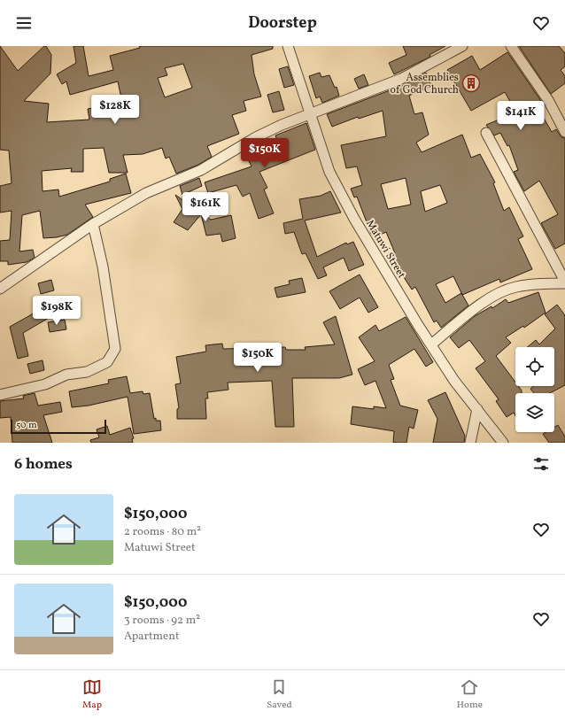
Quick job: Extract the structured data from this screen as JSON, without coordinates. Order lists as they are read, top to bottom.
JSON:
{
  "streets": {
    "street": ["Matuwi Street"]
  },
  "places": {
    "building": ["Assemblies of God Church"]
  },
  "scale_bar": "50 m",
  "page": {
    "header": "Doorstep",
    "price": [
      "$128K",
      "$141K",
      "$150K",
      "$161K",
      "$198K",
      "$150K"
    ],
    "scale": "50 m",
    "heading": "6 homes",
    "list": [
      {
        "name": "$150,000",
        "note": "2 rooms · 80 m² · Matuwi Street"
      },
      {
        "name": "$150,000",
        "note": "3 rooms · 92 m² · Apartment"
      }
    ],
    "tabs": ["Map", "Saved", "Home"]
  }
}
